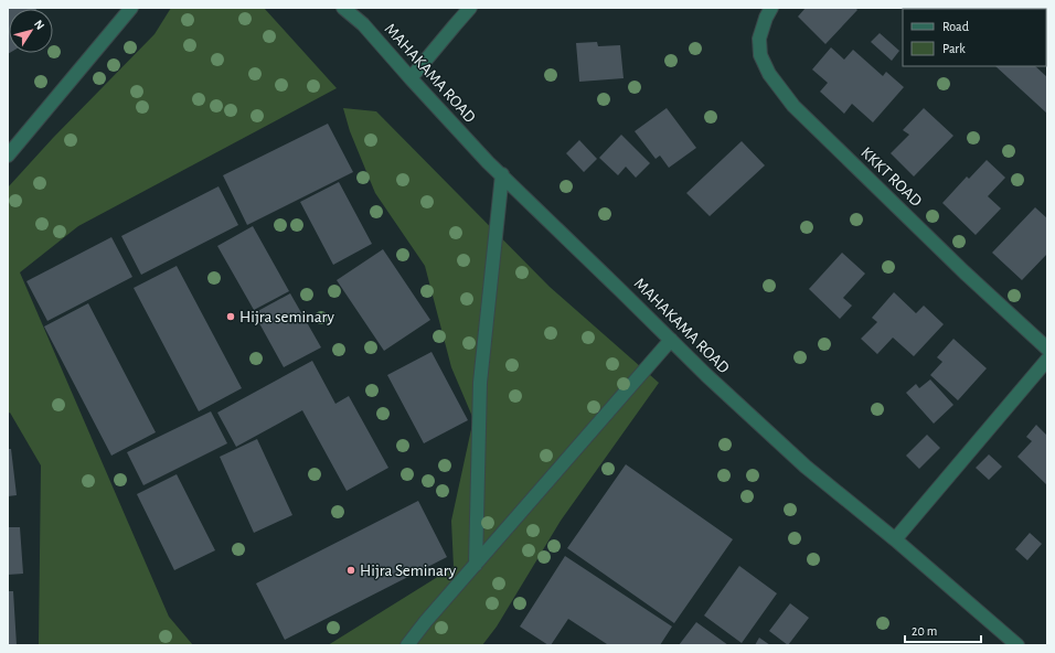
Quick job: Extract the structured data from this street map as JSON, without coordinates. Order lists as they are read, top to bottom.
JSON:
{
  "streets": {
    "street": ["MAHAKAMA ROAD", "KKKT ROAD"]
  },
  "places": ["Hijra seminary", "Hijra Seminary"],
  "legend": ["Road", "Park"],
  "scale_bar": "20 m",
  "north": "top right"
}
